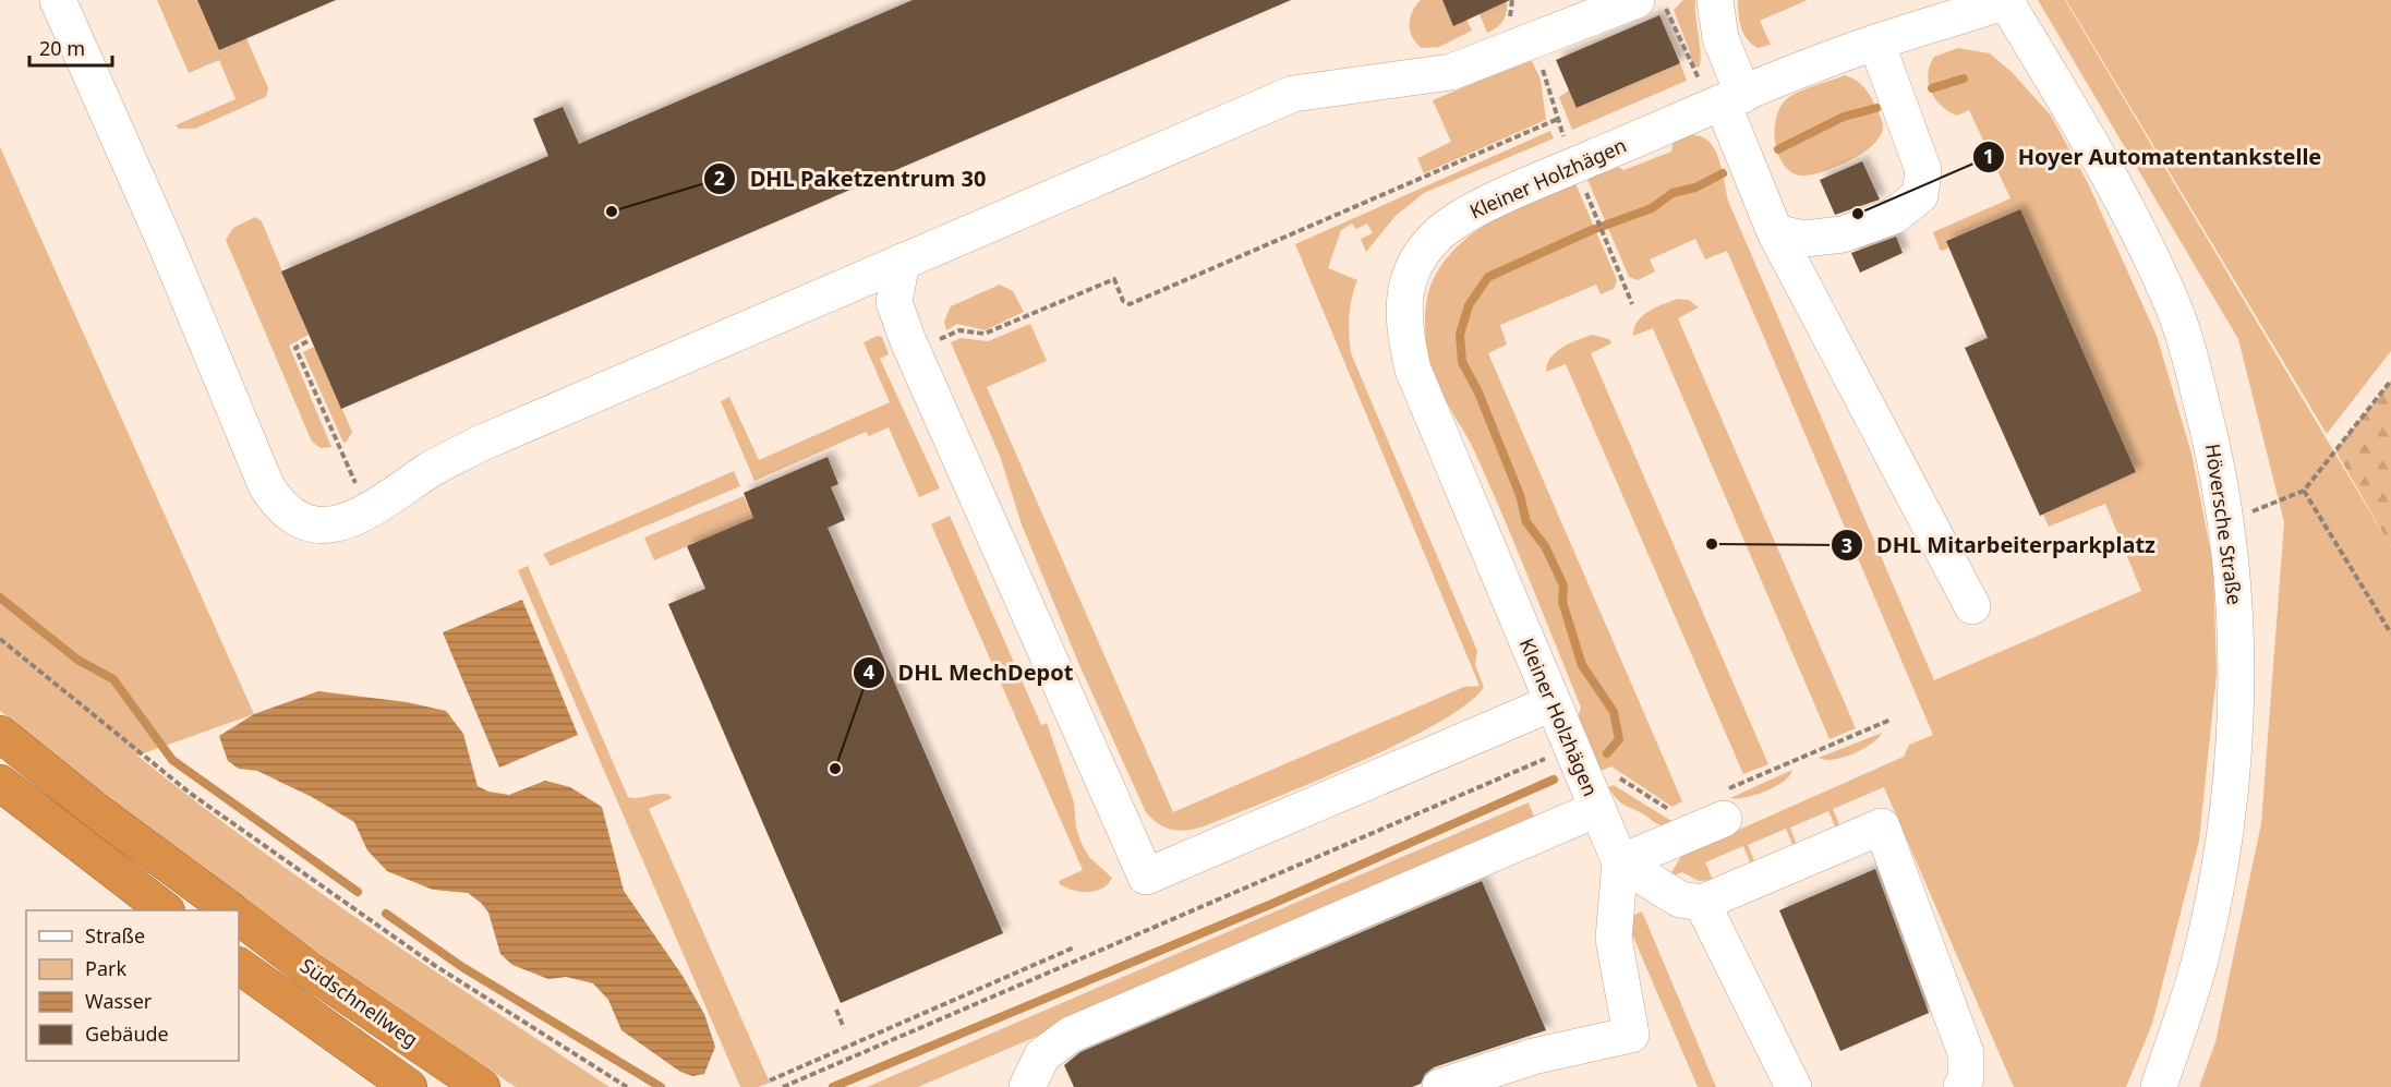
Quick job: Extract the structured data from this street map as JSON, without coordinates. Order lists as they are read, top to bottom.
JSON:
{
  "streets": {
    "highway": ["Südschnellweg"],
    "street": ["Kleiner Holzhägen", "Höversche Straße"]
  },
  "crossings": [
    ["Kleiner Holzhägen", "Höversche Straße"]
  ],
  "places": [
    "DHL Paketzentrum 30",
    "Hoyer Automatentankstelle",
    "DHL Mitarbeiterparkplatz",
    "DHL MechDepot"
  ],
  "legend": [
    "Straße",
    "Park",
    "Wasser",
    "Gebäude"
  ],
  "scale_bar": "20 m"
}
